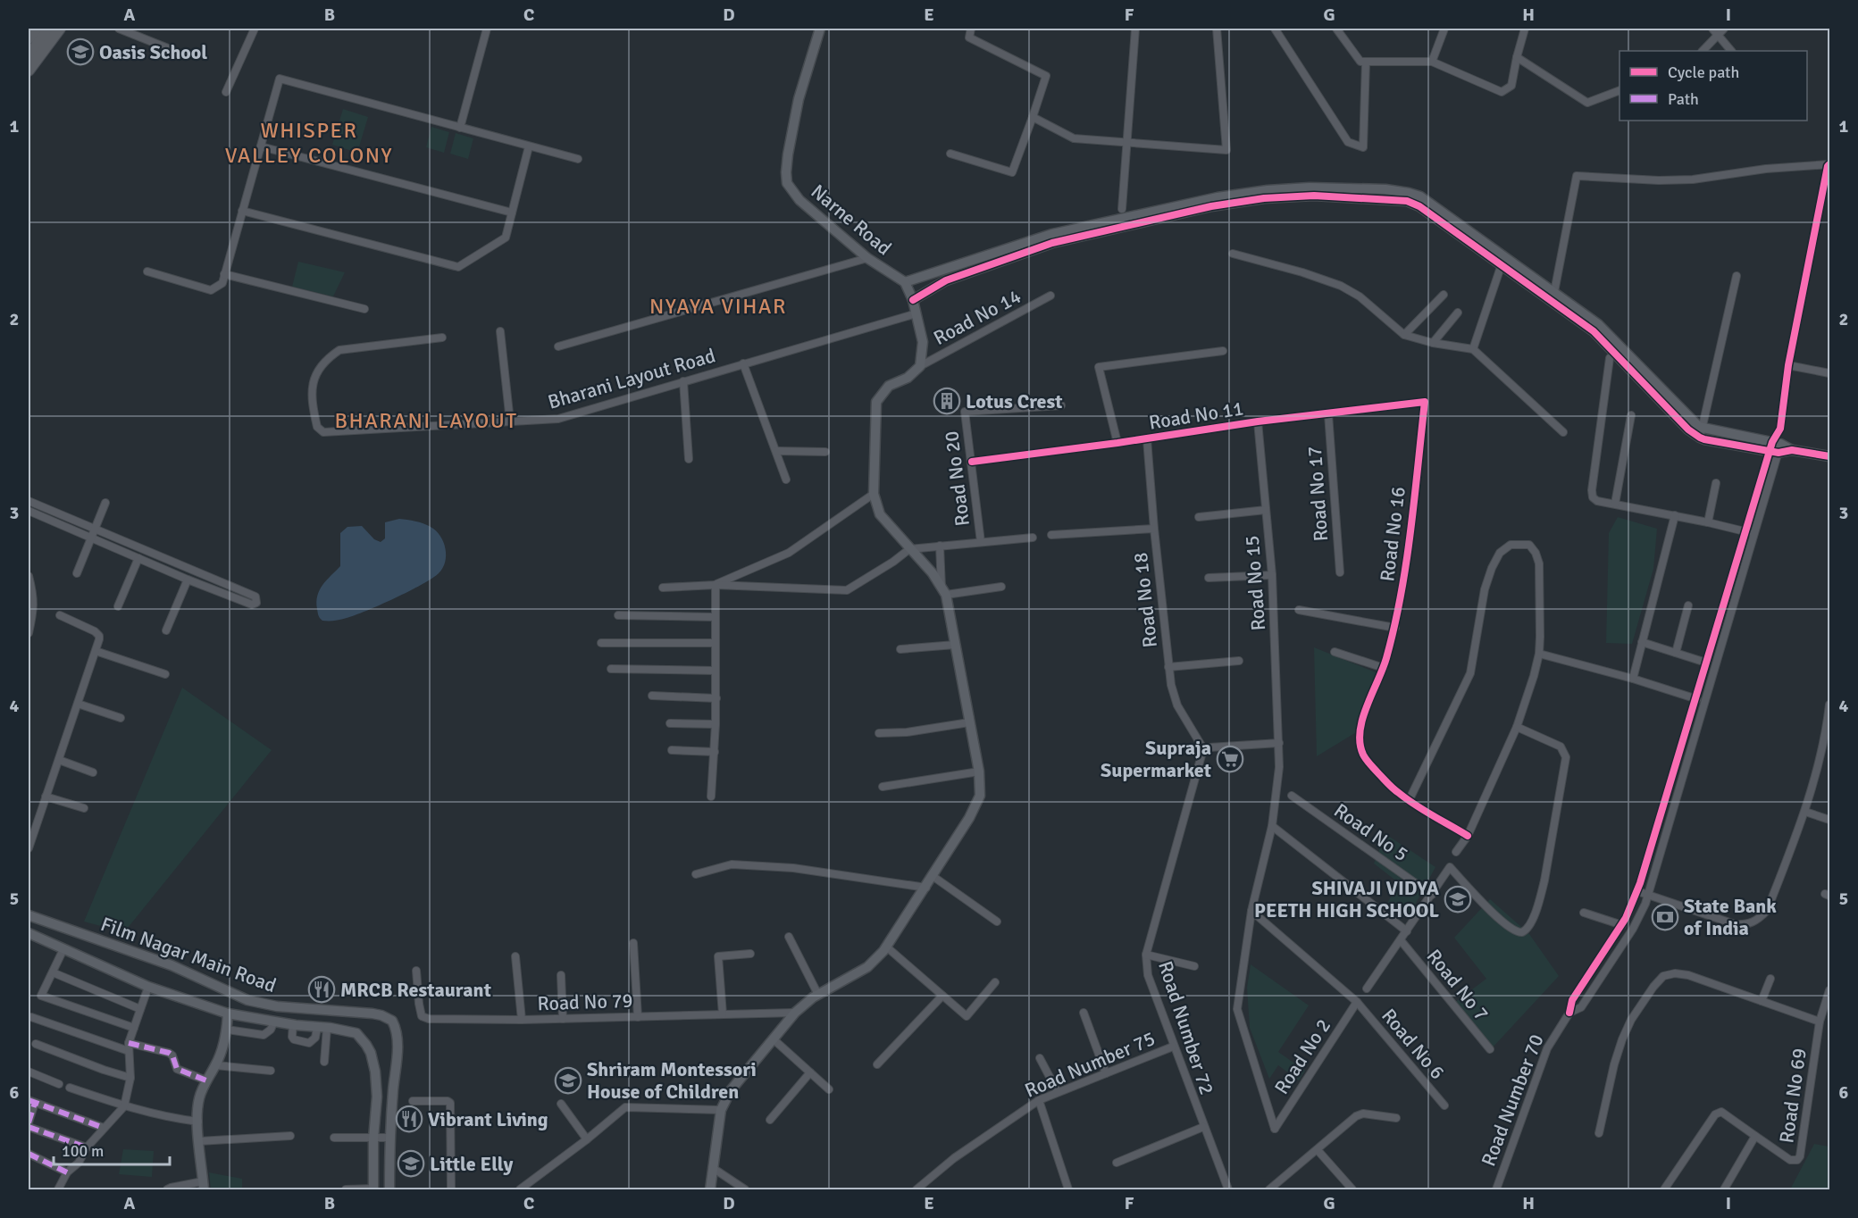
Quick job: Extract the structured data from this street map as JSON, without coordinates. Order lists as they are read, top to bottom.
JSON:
{
  "streets": {
    "main road": ["Narne Road", "Film Nagar Main Road"],
    "street": [
      "Road No 14",
      "Bharani Layout Road",
      "Road No 11",
      "Road No 20",
      "Road No 17",
      "Road No 16",
      "Road No 15",
      "Road No 18",
      "Road No 5",
      "Road No 7",
      "Road No 79",
      "Road Number 72",
      "Road No 6",
      "Road No 2",
      "Road Number 75",
      "Road No 69",
      "Road Number 70"
    ]
  },
  "crossings": [
    ["Road No 11", "Road No 20"],
    ["Road No 11", "Road No 17"],
    ["Road No 11", "Road No 16"],
    ["Road No 11", "Road No 15"],
    ["Road No 11", "Road No 18"],
    ["Road No 15", "Road No 6"],
    ["Road No 15", "Road No 2"],
    ["Road No 18", "Road Number 72"],
    ["Road Number 72", "Road Number 75"],
    ["Road No 6", "Road No 2"]
  ],
  "districts": ["WHISPER VALLEY COLONY", "NYAYA VIHAR", "BHARANI LAYOUT"],
  "places": {
    "school or university": [
      "Oasis School",
      "SHIVAJI VIDYA PEETH HIGH SCHOOL",
      "Shriram Montessori House of Children",
      "Little Elly"
    ],
    "building": ["Lotus Crest"],
    "supermarket": ["Supraja Supermarket"],
    "bank": ["State Bank of India"],
    "restaurant": ["MRCB Restaurant", "Vibrant Living"]
  },
  "legend": ["Cycle path", "Path"],
  "scale_bar": "100 m",
  "grid": {
    "columns": [
      "A",
      "B",
      "C",
      "D",
      "E",
      "F",
      "G",
      "H",
      "I"
    ],
    "rows": [
      "1",
      "2",
      "3",
      "4",
      "5",
      "6"
    ]
  }
}
